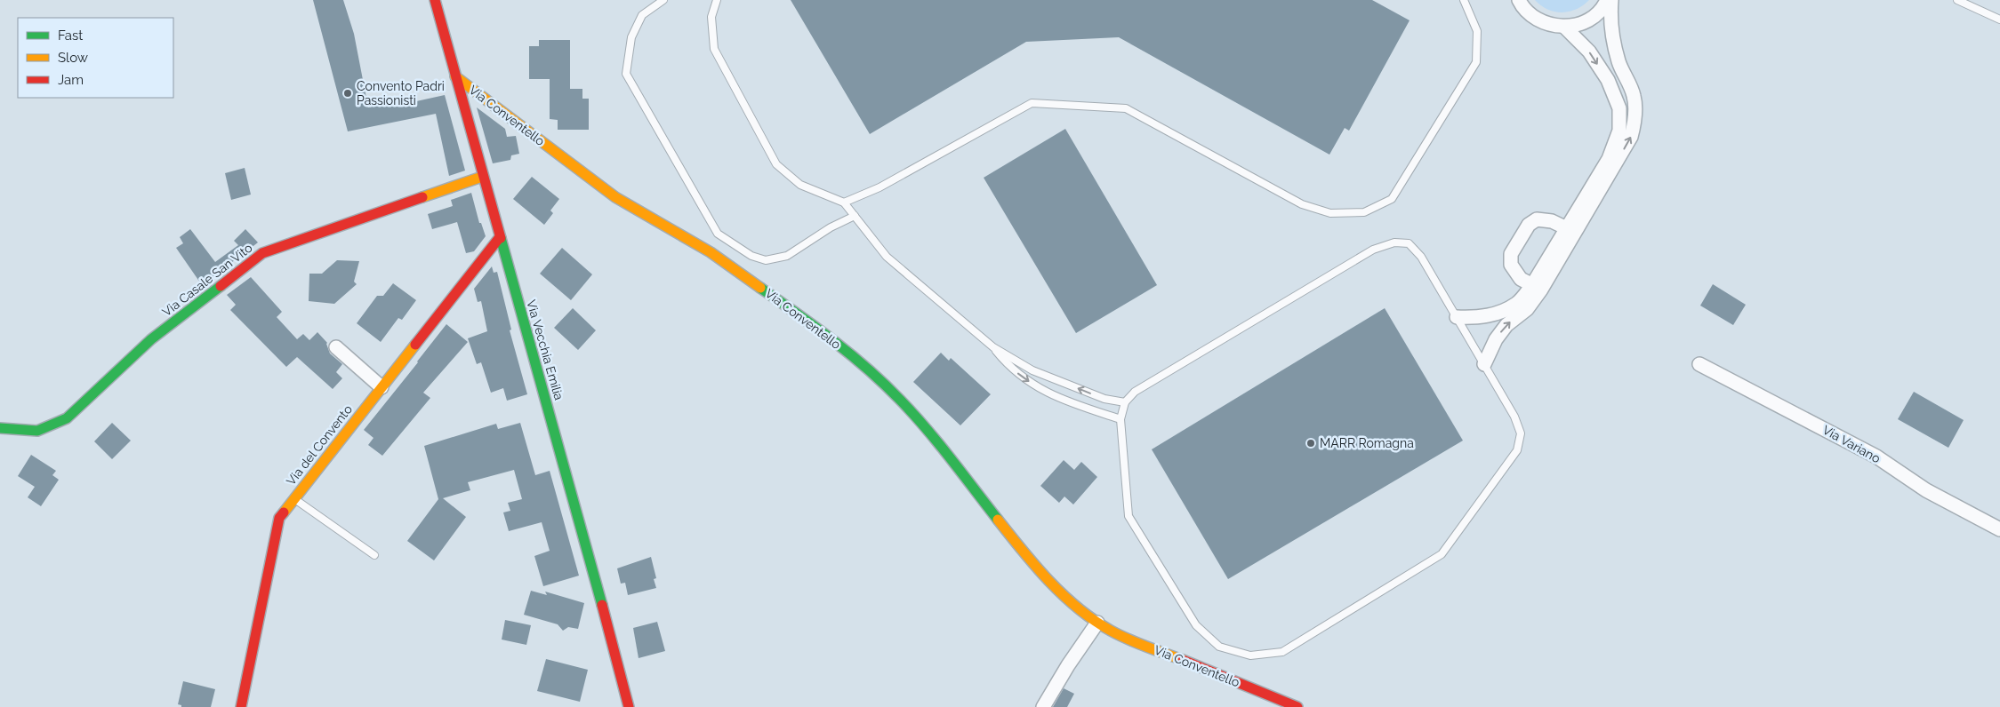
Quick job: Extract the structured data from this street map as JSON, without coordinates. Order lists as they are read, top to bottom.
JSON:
{
  "streets": {
    "street": [
      "Via Conventello",
      "Via Casale San Vito",
      "Via Vecchia Emilia",
      "Via Variano",
      "Via del Convento"
    ]
  },
  "crossings": [
    ["Via Conventello", "Via Vecchia Emilia"],
    ["Via Casale San Vito", "Via Vecchia Emilia"],
    ["Via Vecchia Emilia", "Via del Convento"]
  ],
  "places": ["Convento Padri Passionisti", "MARR Romagna"],
  "legend": ["Fast", "Slow", "Jam"]
}
